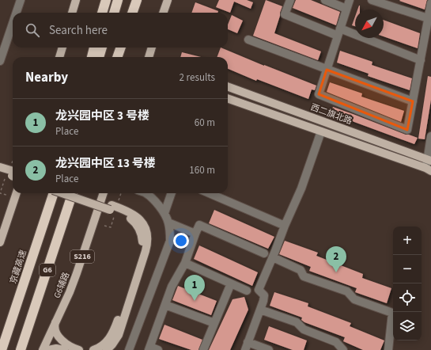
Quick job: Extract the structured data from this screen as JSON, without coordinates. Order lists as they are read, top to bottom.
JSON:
{
  "streets": {
    "highway": ["京藏高速", "G6"],
    "main road": ["西二旗北路", "S216", "G6辅路"]
  },
  "north": "bottom left",
  "page": {
    "search": "Search here",
    "heading": ["Nearby", "2 results"],
    "list": [
      {
        "mark": "1",
        "name": "龙兴园中区 3 号楼",
        "note": "Place",
        "value": "60 m"
      },
      {
        "mark": "2",
        "name": "龙兴园中区 13 号楼",
        "note": "Place",
        "value": "160 m"
      }
    ],
    "map_buttons": ["+", "−"],
    "pins": ["2", "1"]
  }
}
